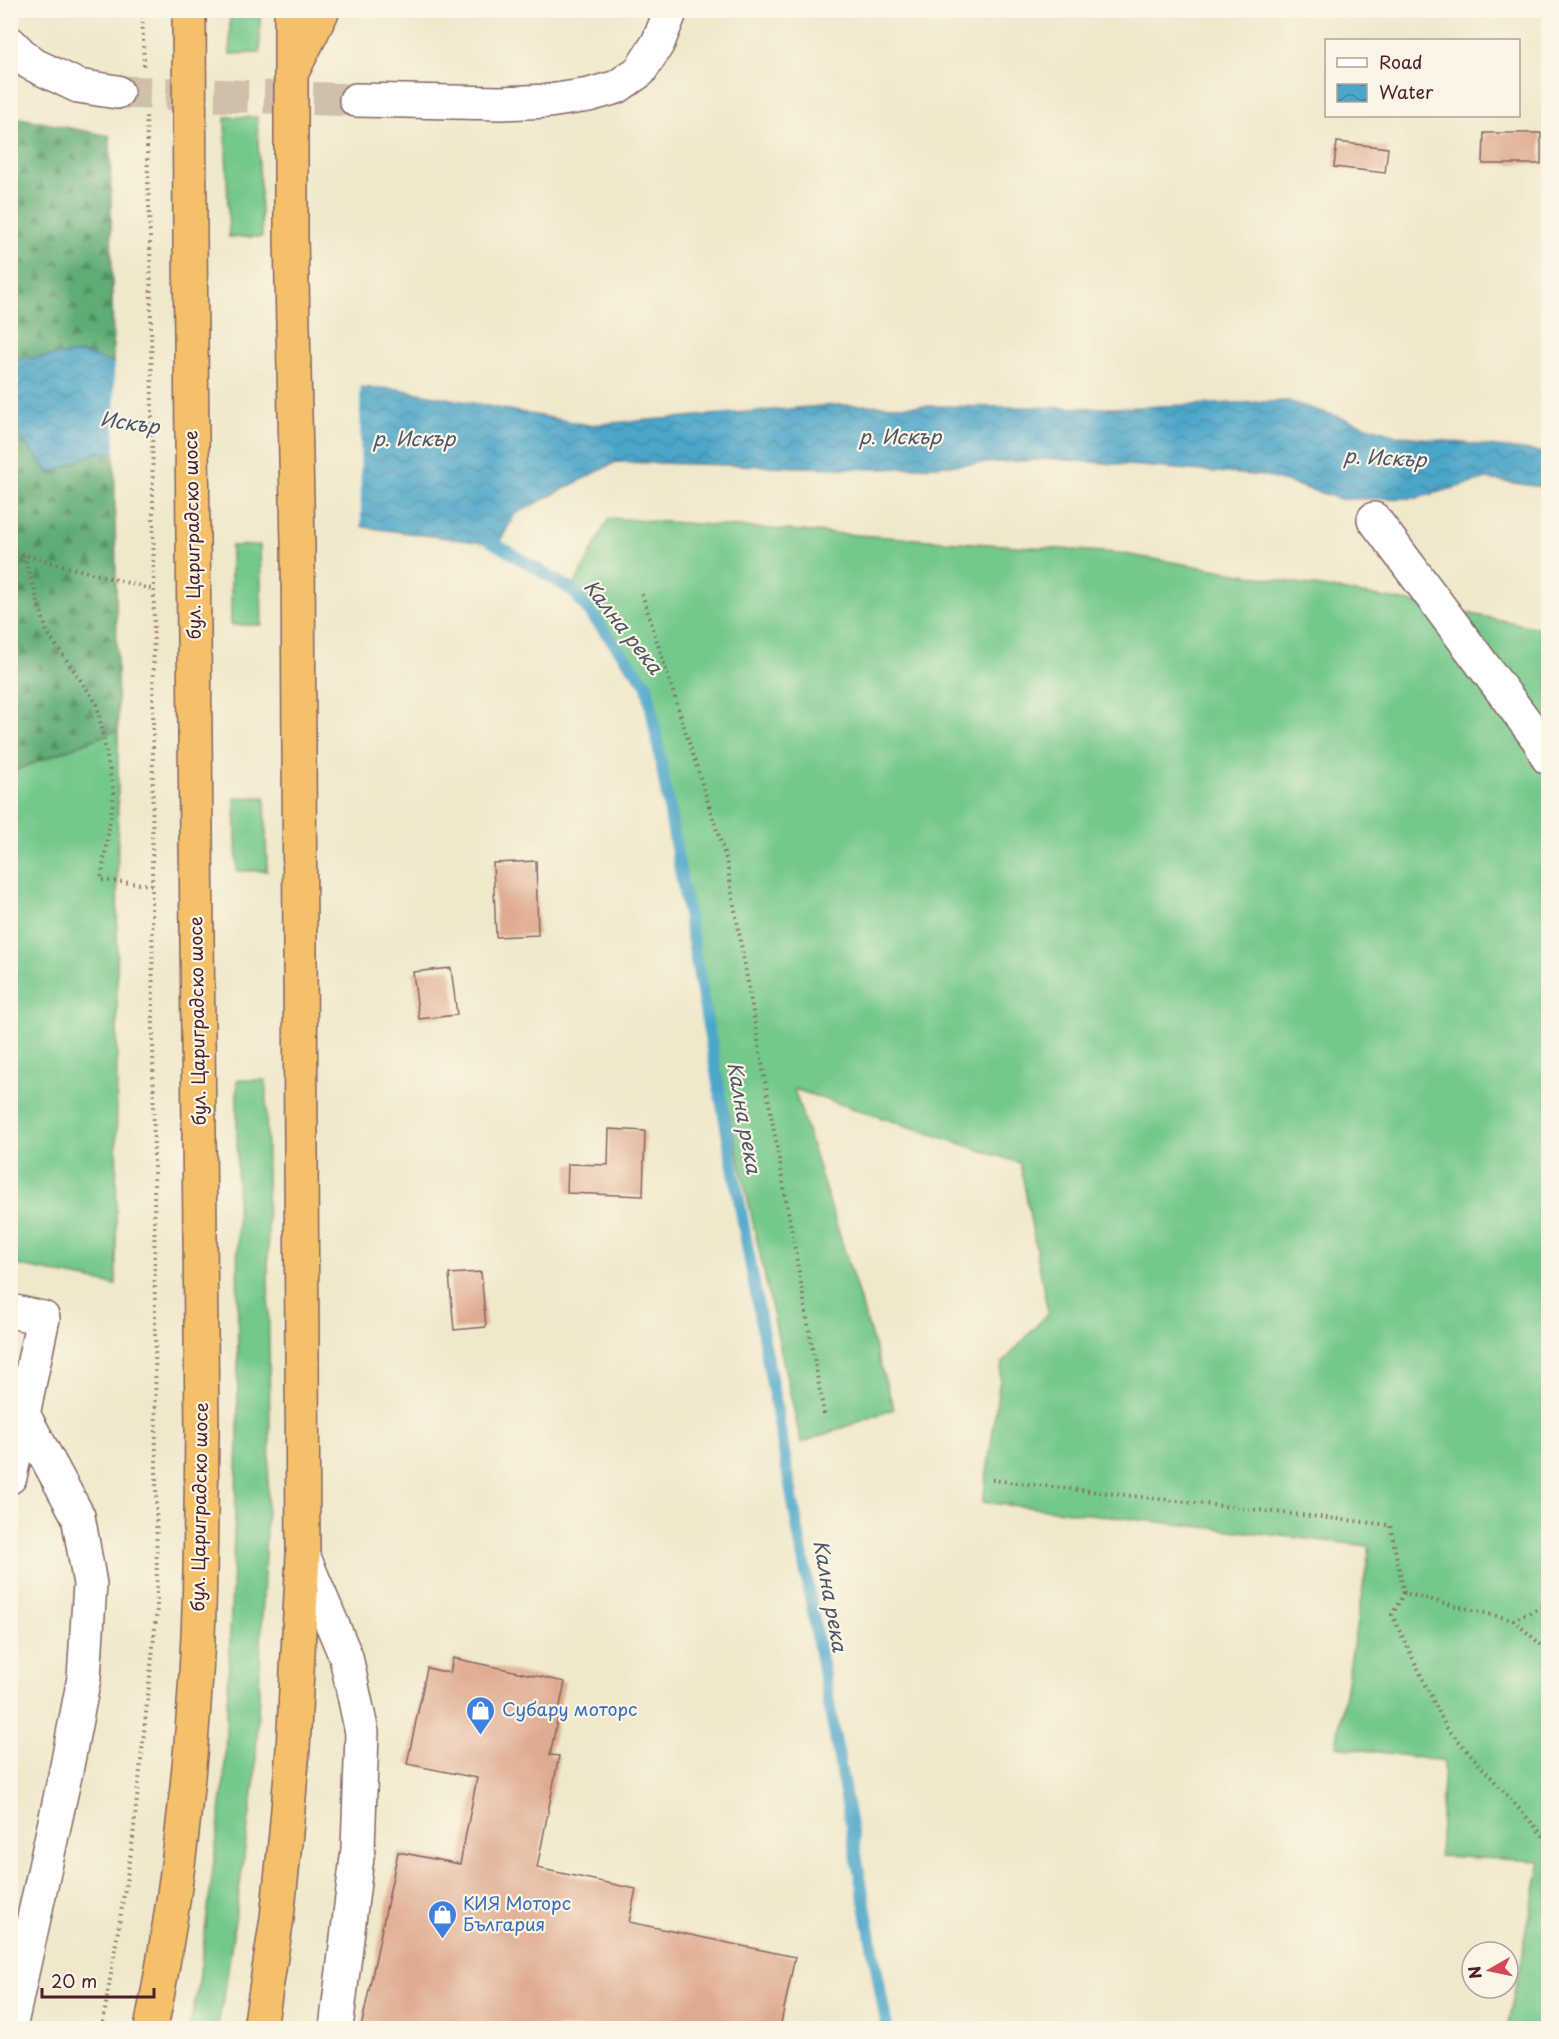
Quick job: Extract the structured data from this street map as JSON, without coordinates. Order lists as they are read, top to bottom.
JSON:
{
  "streets": {
    "highway": ["бул. Цариградско шосе"]
  },
  "water": ["Искър", "р. Искър", "Кална река"],
  "places": {
    "shop": ["Субару моторс", "КИЯ Моторс България"]
  },
  "legend": ["Road", "Water"],
  "scale_bar": "20 m",
  "north": "left"
}
